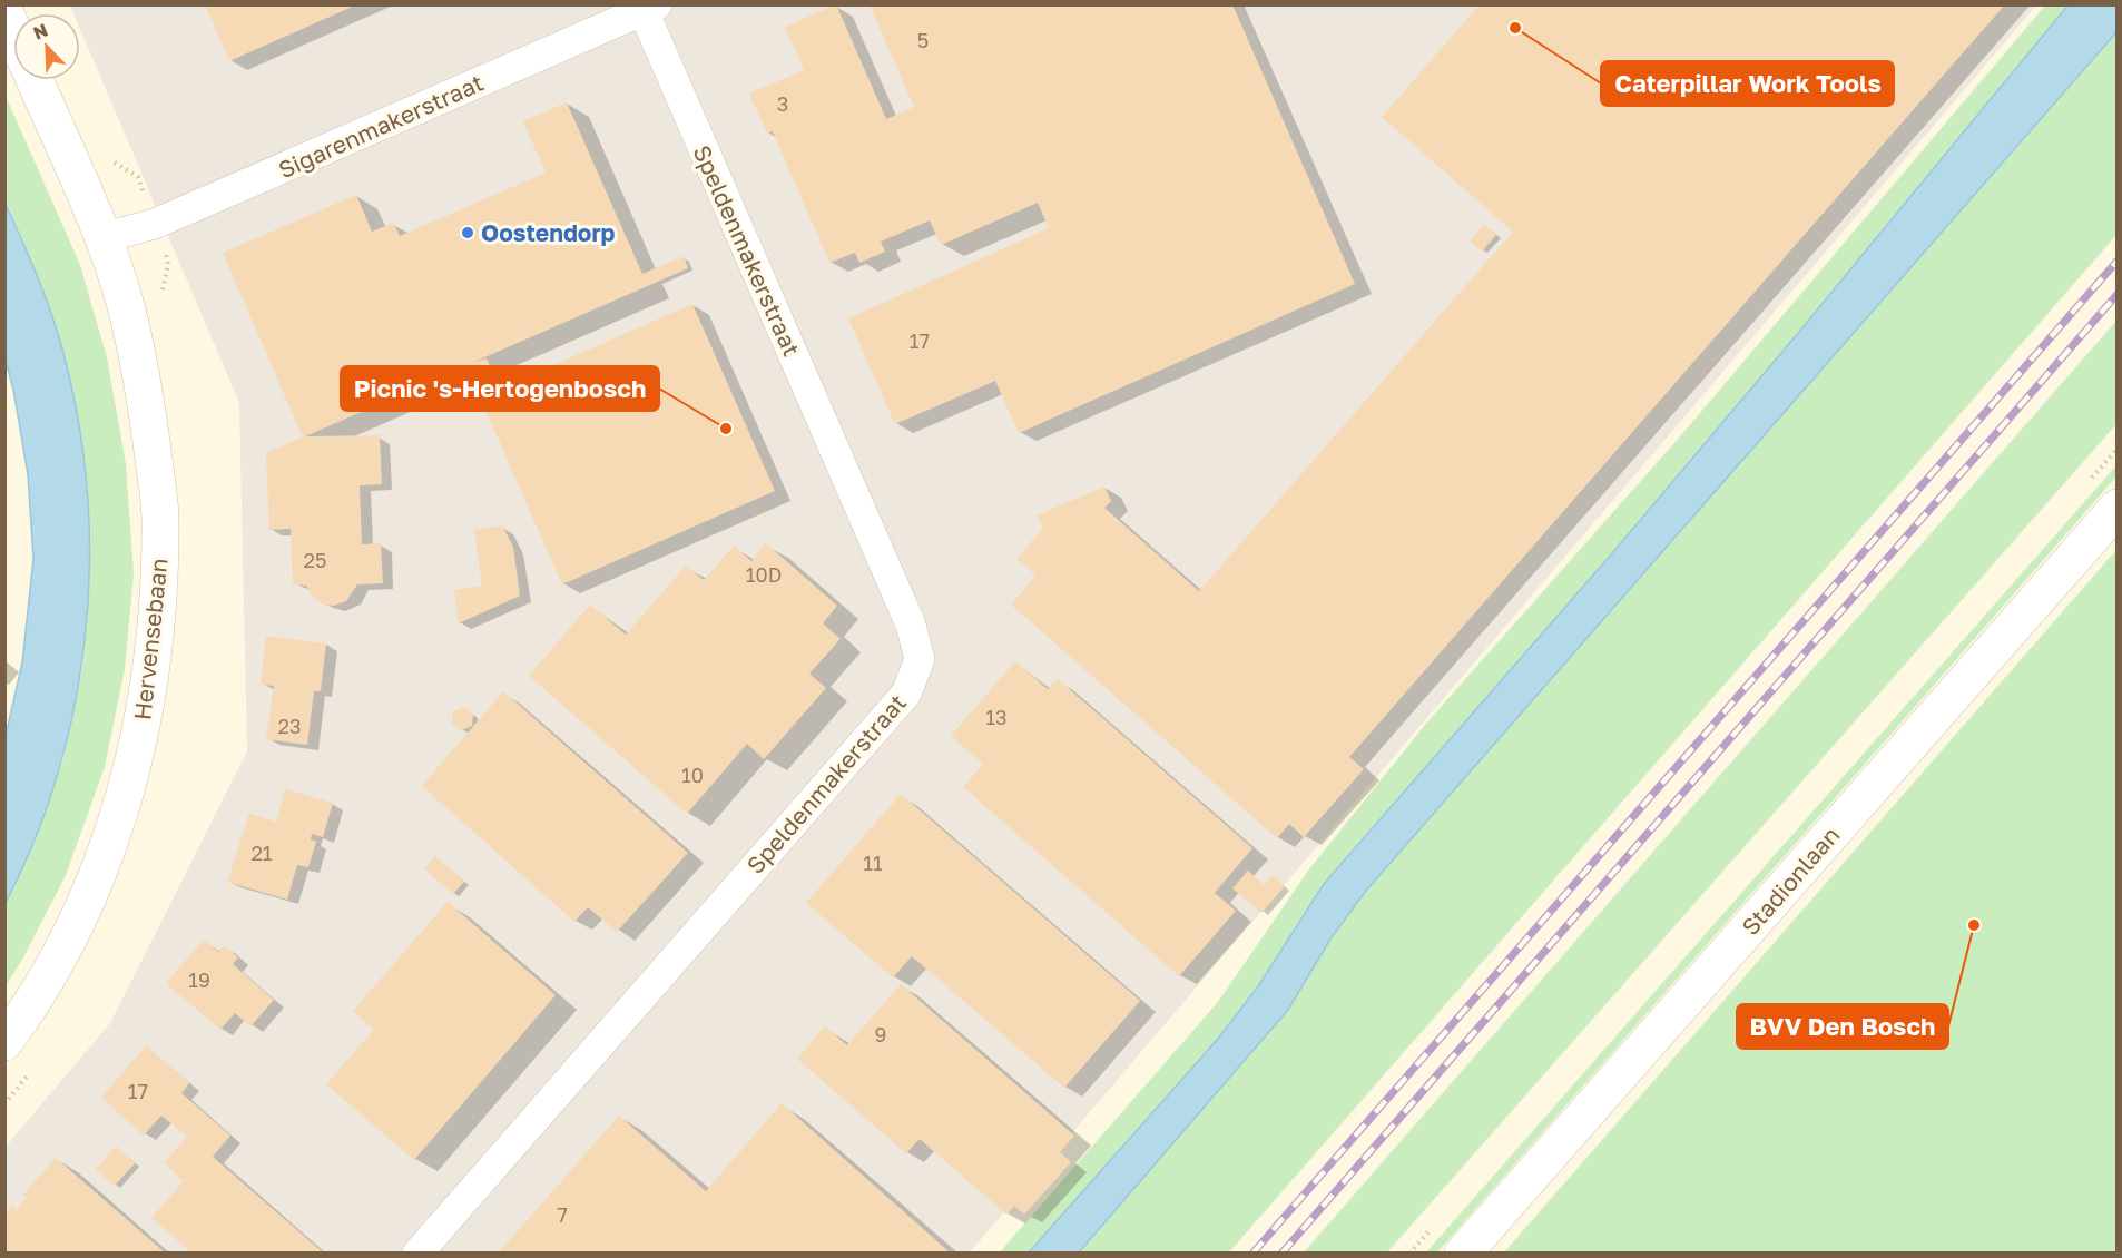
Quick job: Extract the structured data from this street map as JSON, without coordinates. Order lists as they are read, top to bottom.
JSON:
{
  "streets": {
    "street": [
      "Sigarenmakerstraat",
      "Speldenmakerstraat",
      "Hervensebaan",
      "Stadionlaan"
    ]
  },
  "crossings": [
    ["Sigarenmakerstraat", "Speldenmakerstraat"],
    ["Sigarenmakerstraat", "Hervensebaan"]
  ],
  "places": [
    "Caterpillar Work Tools",
    "Oostendorp",
    "Picnic 's-Hertogenbosch",
    "BVV Den Bosch"
  ],
  "house_numbers": [
    "5",
    "3",
    "17",
    "25",
    "10D",
    "13",
    "23",
    "10",
    "21",
    "11",
    "19",
    "9",
    "17",
    "7"
  ],
  "north": "top left"
}
